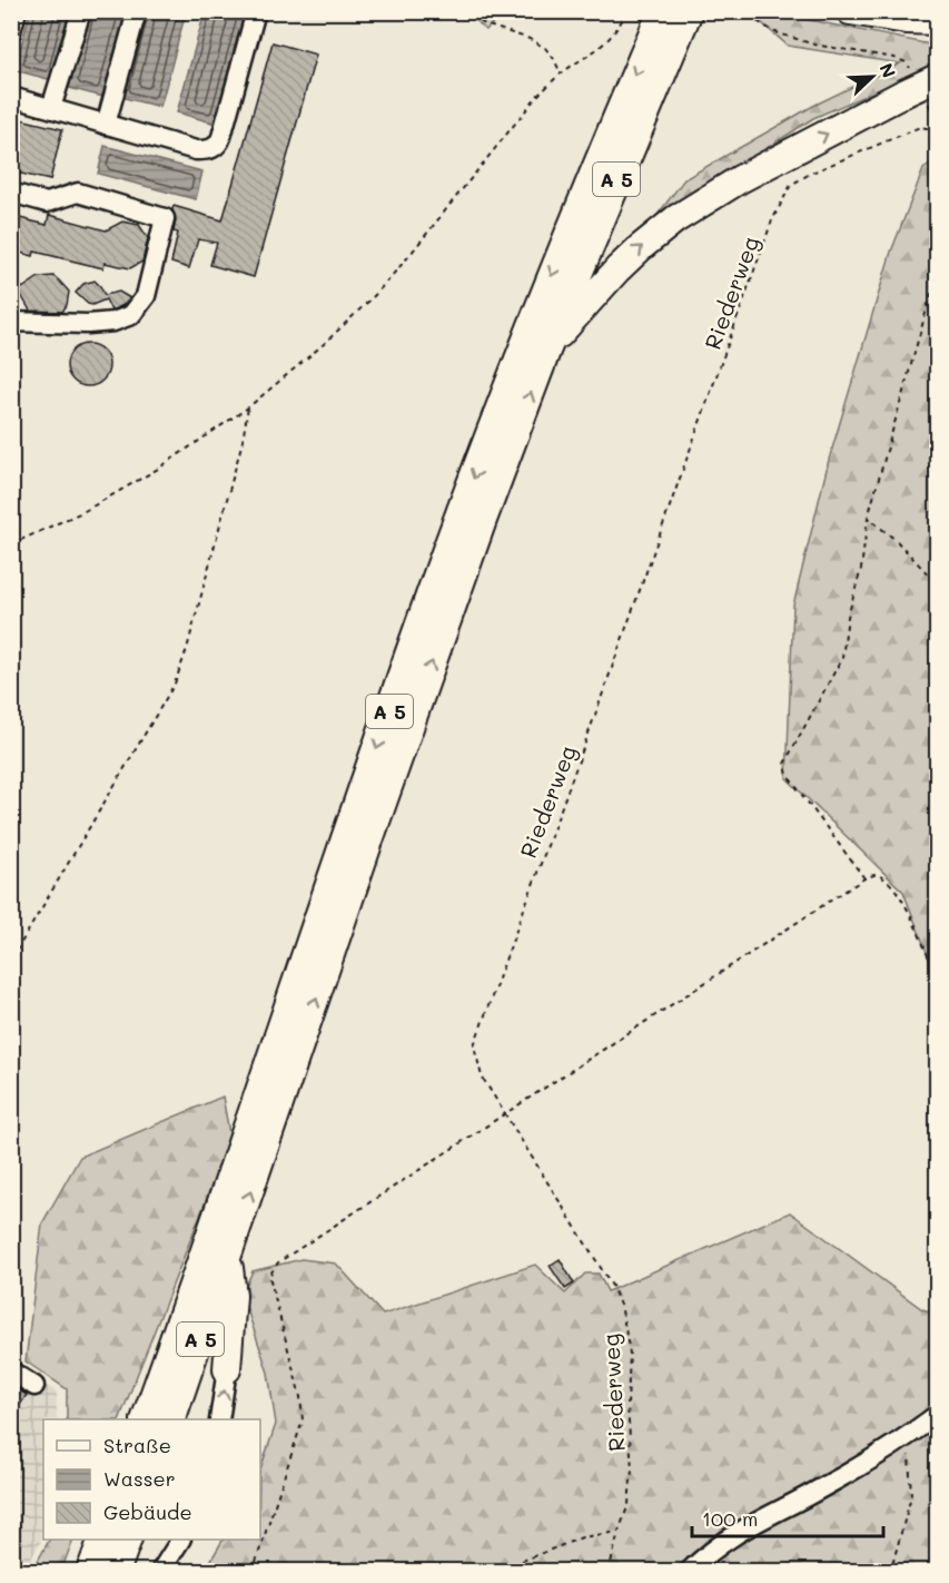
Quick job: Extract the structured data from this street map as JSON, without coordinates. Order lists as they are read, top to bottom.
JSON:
{
  "streets": {
    "highway": ["A 5"],
    "path": ["Riederweg"]
  },
  "legend": ["Straße", "Wasser", "Gebäude"],
  "scale_bar": "100 m",
  "north": "top right"
}
